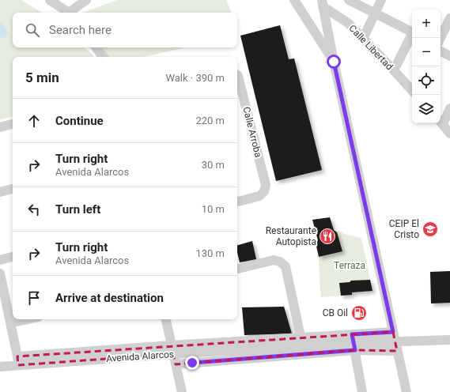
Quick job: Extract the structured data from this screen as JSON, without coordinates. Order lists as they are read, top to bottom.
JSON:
{
  "streets": {
    "street": ["Calle Libertad", "Calle Arroba", "Avenida Alarcos"]
  },
  "parks": ["Terraza"],
  "places": {
    "school or university": ["CEIP El Cristo"],
    "restaurant": ["Restaurante Autopista"],
    "fuel station": ["CB Oil"]
  },
  "page": {
    "map_buttons": ["+", "−"],
    "search": "Search here",
    "heading": ["5 min", "Walk · 390 m"],
    "list": [
      ["Continue", "220 m"],
      ["Turn right", "Avenida Alarcos", "30 m"],
      ["Turn left", "10 m"],
      ["Turn right", "Avenida Alarcos", "130 m"],
      "Arrive at destination"
    ]
  }
}
